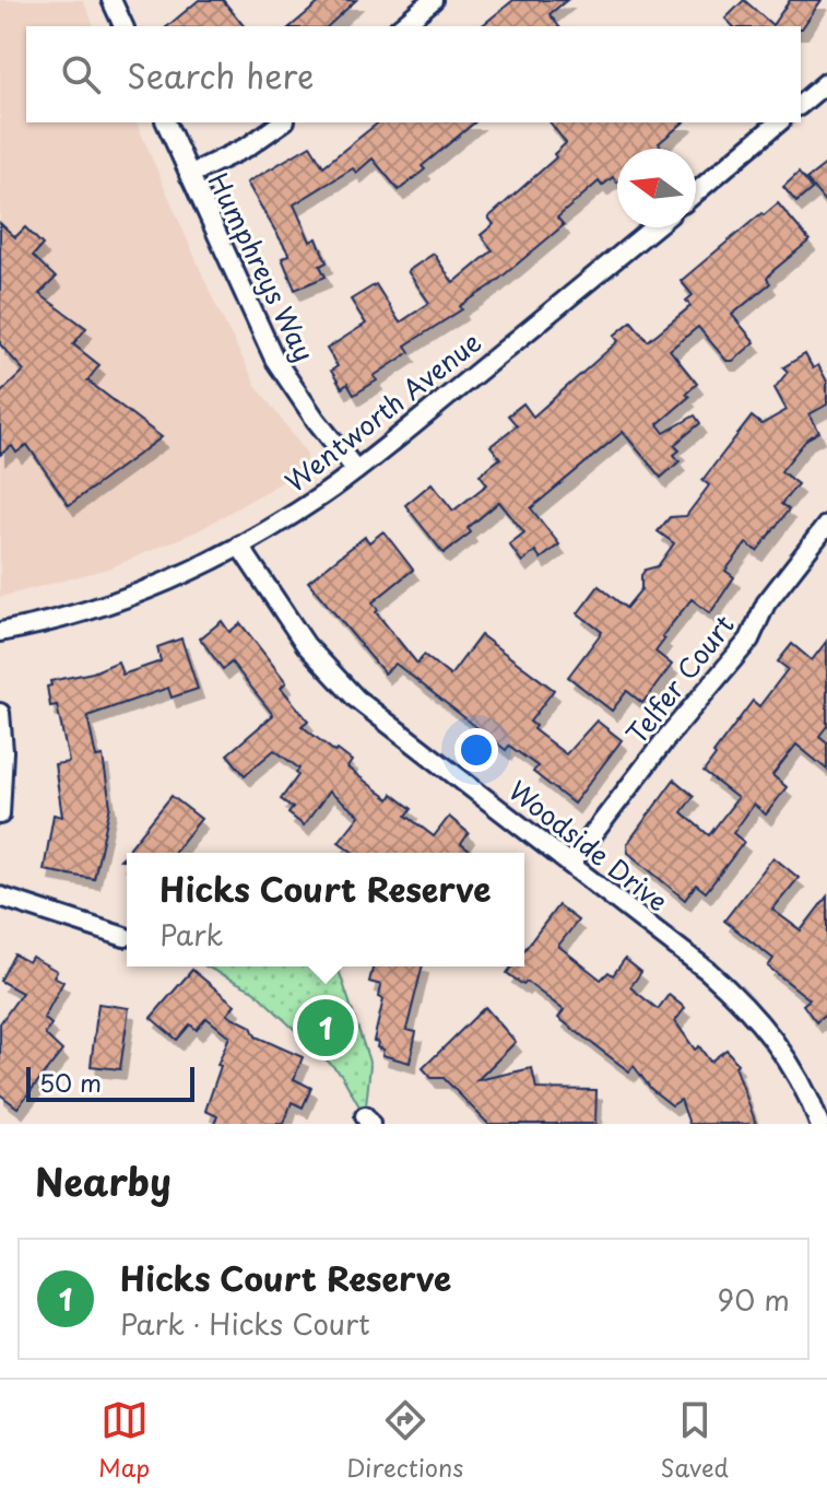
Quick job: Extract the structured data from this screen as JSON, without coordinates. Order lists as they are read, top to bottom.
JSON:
{
  "streets": {
    "street": [
      "Humphreys Way",
      "Wentworth Avenue",
      "Telfer Court",
      "Woodside Drive"
    ]
  },
  "crossings": [
    ["Humphreys Way", "Wentworth Avenue"],
    ["Wentworth Avenue", "Woodside Drive"],
    ["Telfer Court", "Woodside Drive"]
  ],
  "scale_bar": "50 m",
  "north": "left",
  "page": {
    "search": "Search here",
    "popup": ["Hicks Court Reserve", "Park"],
    "pins": "1",
    "scale": "50 m",
    "heading": "Nearby",
    "list": [
      {
        "mark": "1",
        "name": "Hicks Court Reserve",
        "note": "Park · Hicks Court",
        "value": "90 m"
      }
    ],
    "nav": ["Map", "Directions", "Saved"]
  }
}
